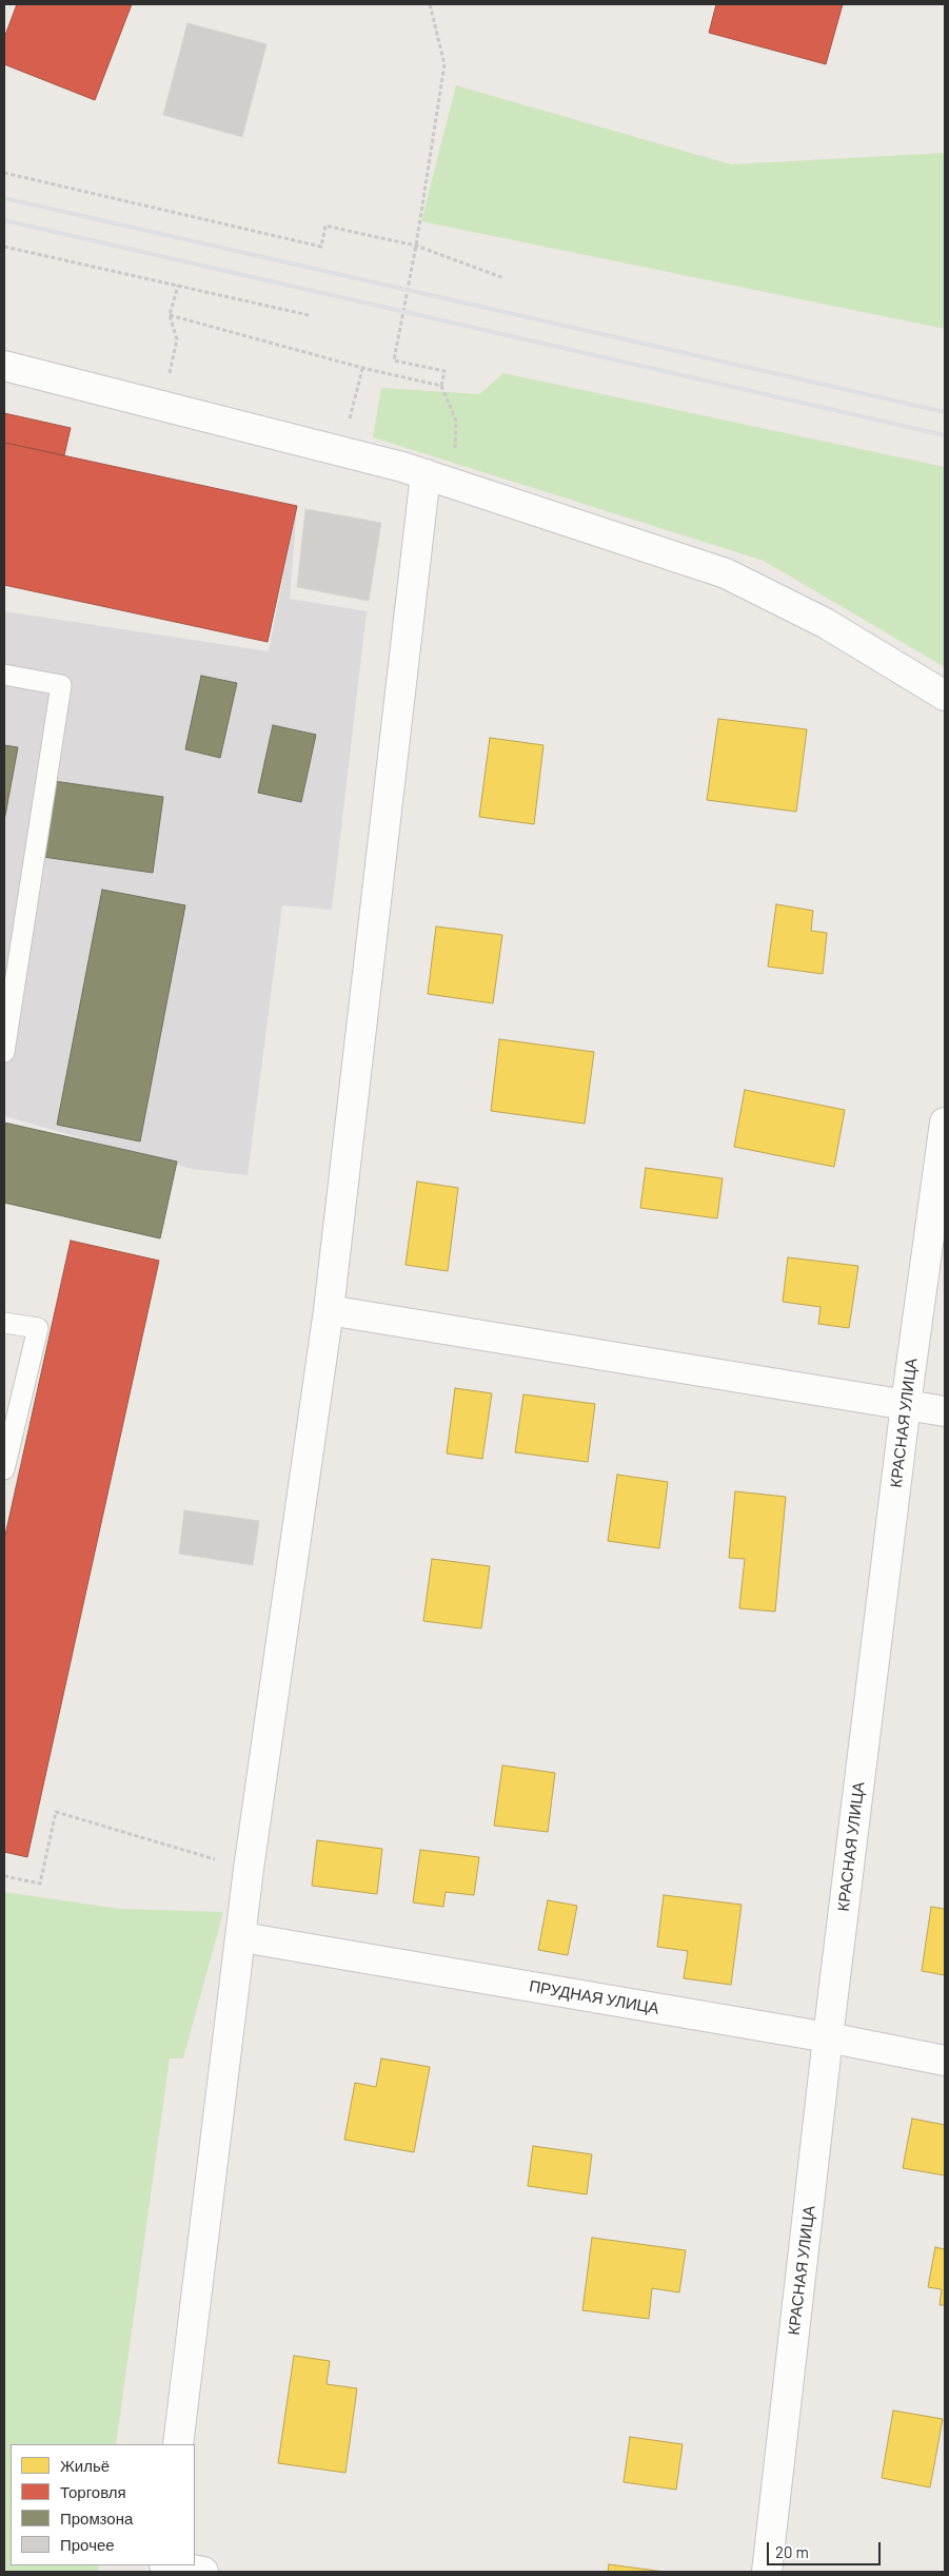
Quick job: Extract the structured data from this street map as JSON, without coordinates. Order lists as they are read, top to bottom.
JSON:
{
  "streets": {
    "street": ["КРАСНАЯ УЛИЦА", "ПРУДНАЯ УЛИЦА"]
  },
  "crossings": [
    ["КРАСНАЯ УЛИЦА", "ПРУДНАЯ УЛИЦА"]
  ],
  "legend": [
    "Жильё",
    "Торговля",
    "Промзона",
    "Прочее"
  ],
  "scale_bar": "20 m"
}
